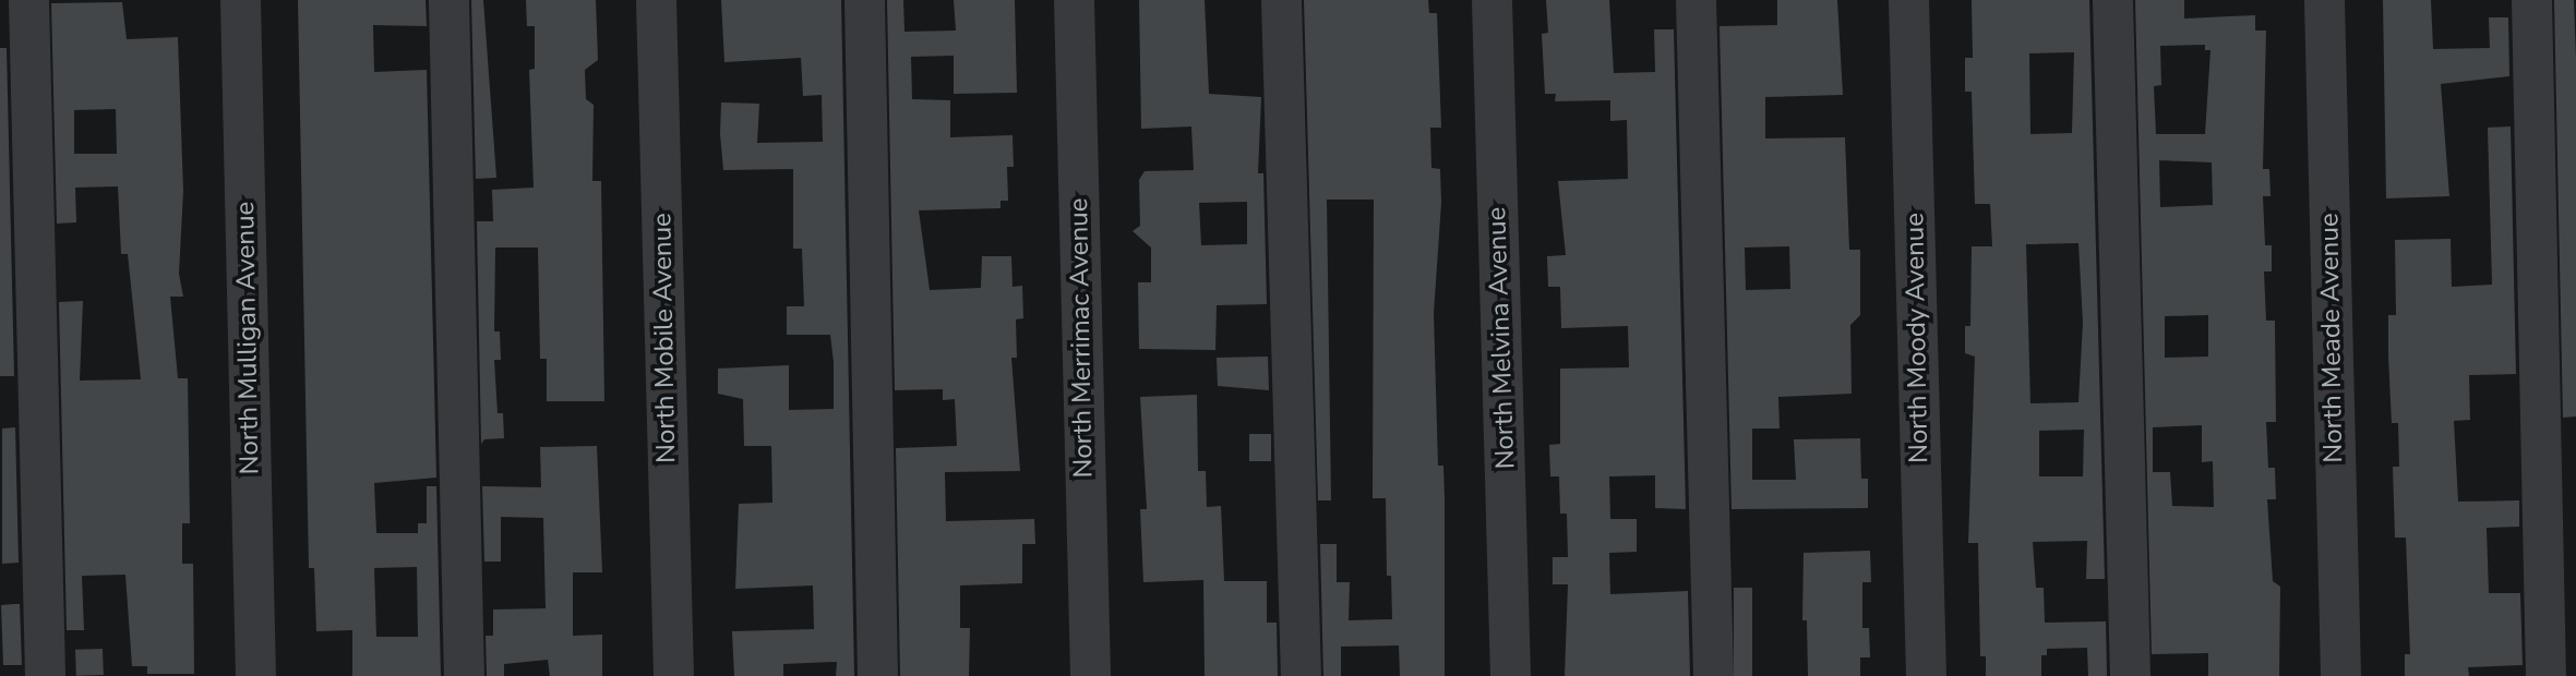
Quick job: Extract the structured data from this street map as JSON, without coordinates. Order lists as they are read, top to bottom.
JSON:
{
  "streets": {
    "street": [
      "North Mulligan Avenue",
      "North Mobile Avenue",
      "North Merrimac Avenue",
      "North Melvina Avenue",
      "North Moody Avenue",
      "North Meade Avenue"
    ]
  }
}
